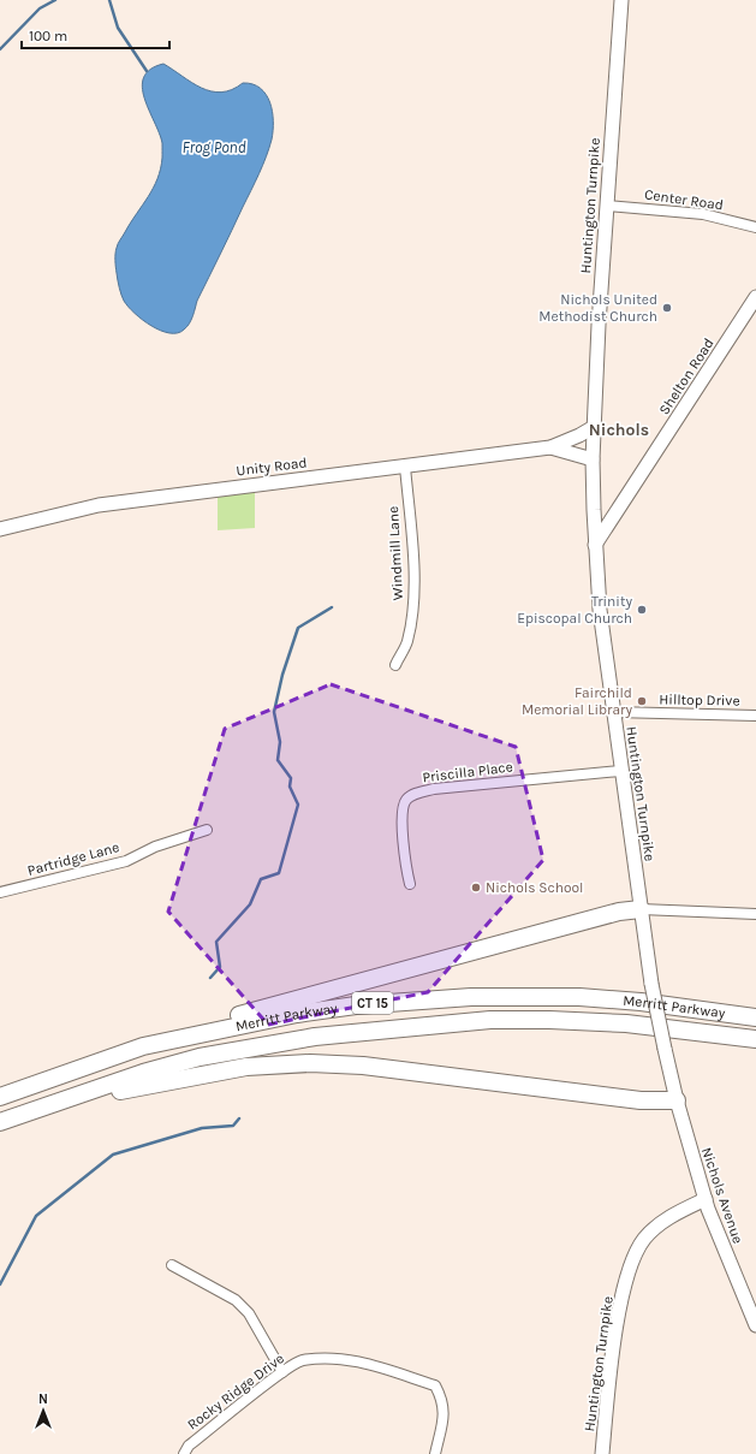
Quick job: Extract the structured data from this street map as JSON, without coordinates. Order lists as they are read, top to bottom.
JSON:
{
  "streets": {
    "highway": ["CT 15", "Merritt Parkway"],
    "main road": [
      "Huntington Turnpike",
      "Shelton Road",
      "Unity Road",
      "Nichols Avenue"
    ],
    "street": [
      "Center Road",
      "Windmill Lane",
      "Hilltop Drive",
      "Priscilla Place",
      "Partridge Lane",
      "Rocky Ridge Drive"
    ]
  },
  "crossings": [
    ["Center Road", "Huntington Turnpike"],
    ["Huntington Turnpike", "Shelton Road"],
    ["Huntington Turnpike", "Unity Road"],
    ["Huntington Turnpike", "Hilltop Drive"],
    ["Huntington Turnpike", "Priscilla Place"],
    ["Huntington Turnpike", "Nichols Avenue"],
    ["Unity Road", "Windmill Lane"]
  ],
  "districts": ["Nichols"],
  "water": ["Frog Pond"],
  "places": [
    "Nichols United Methodist Church",
    "Trinity Episcopal Church",
    "Fairchild Memorial Library",
    "Nichols School"
  ],
  "scale_bar": "100 m",
  "north": "top"
}
